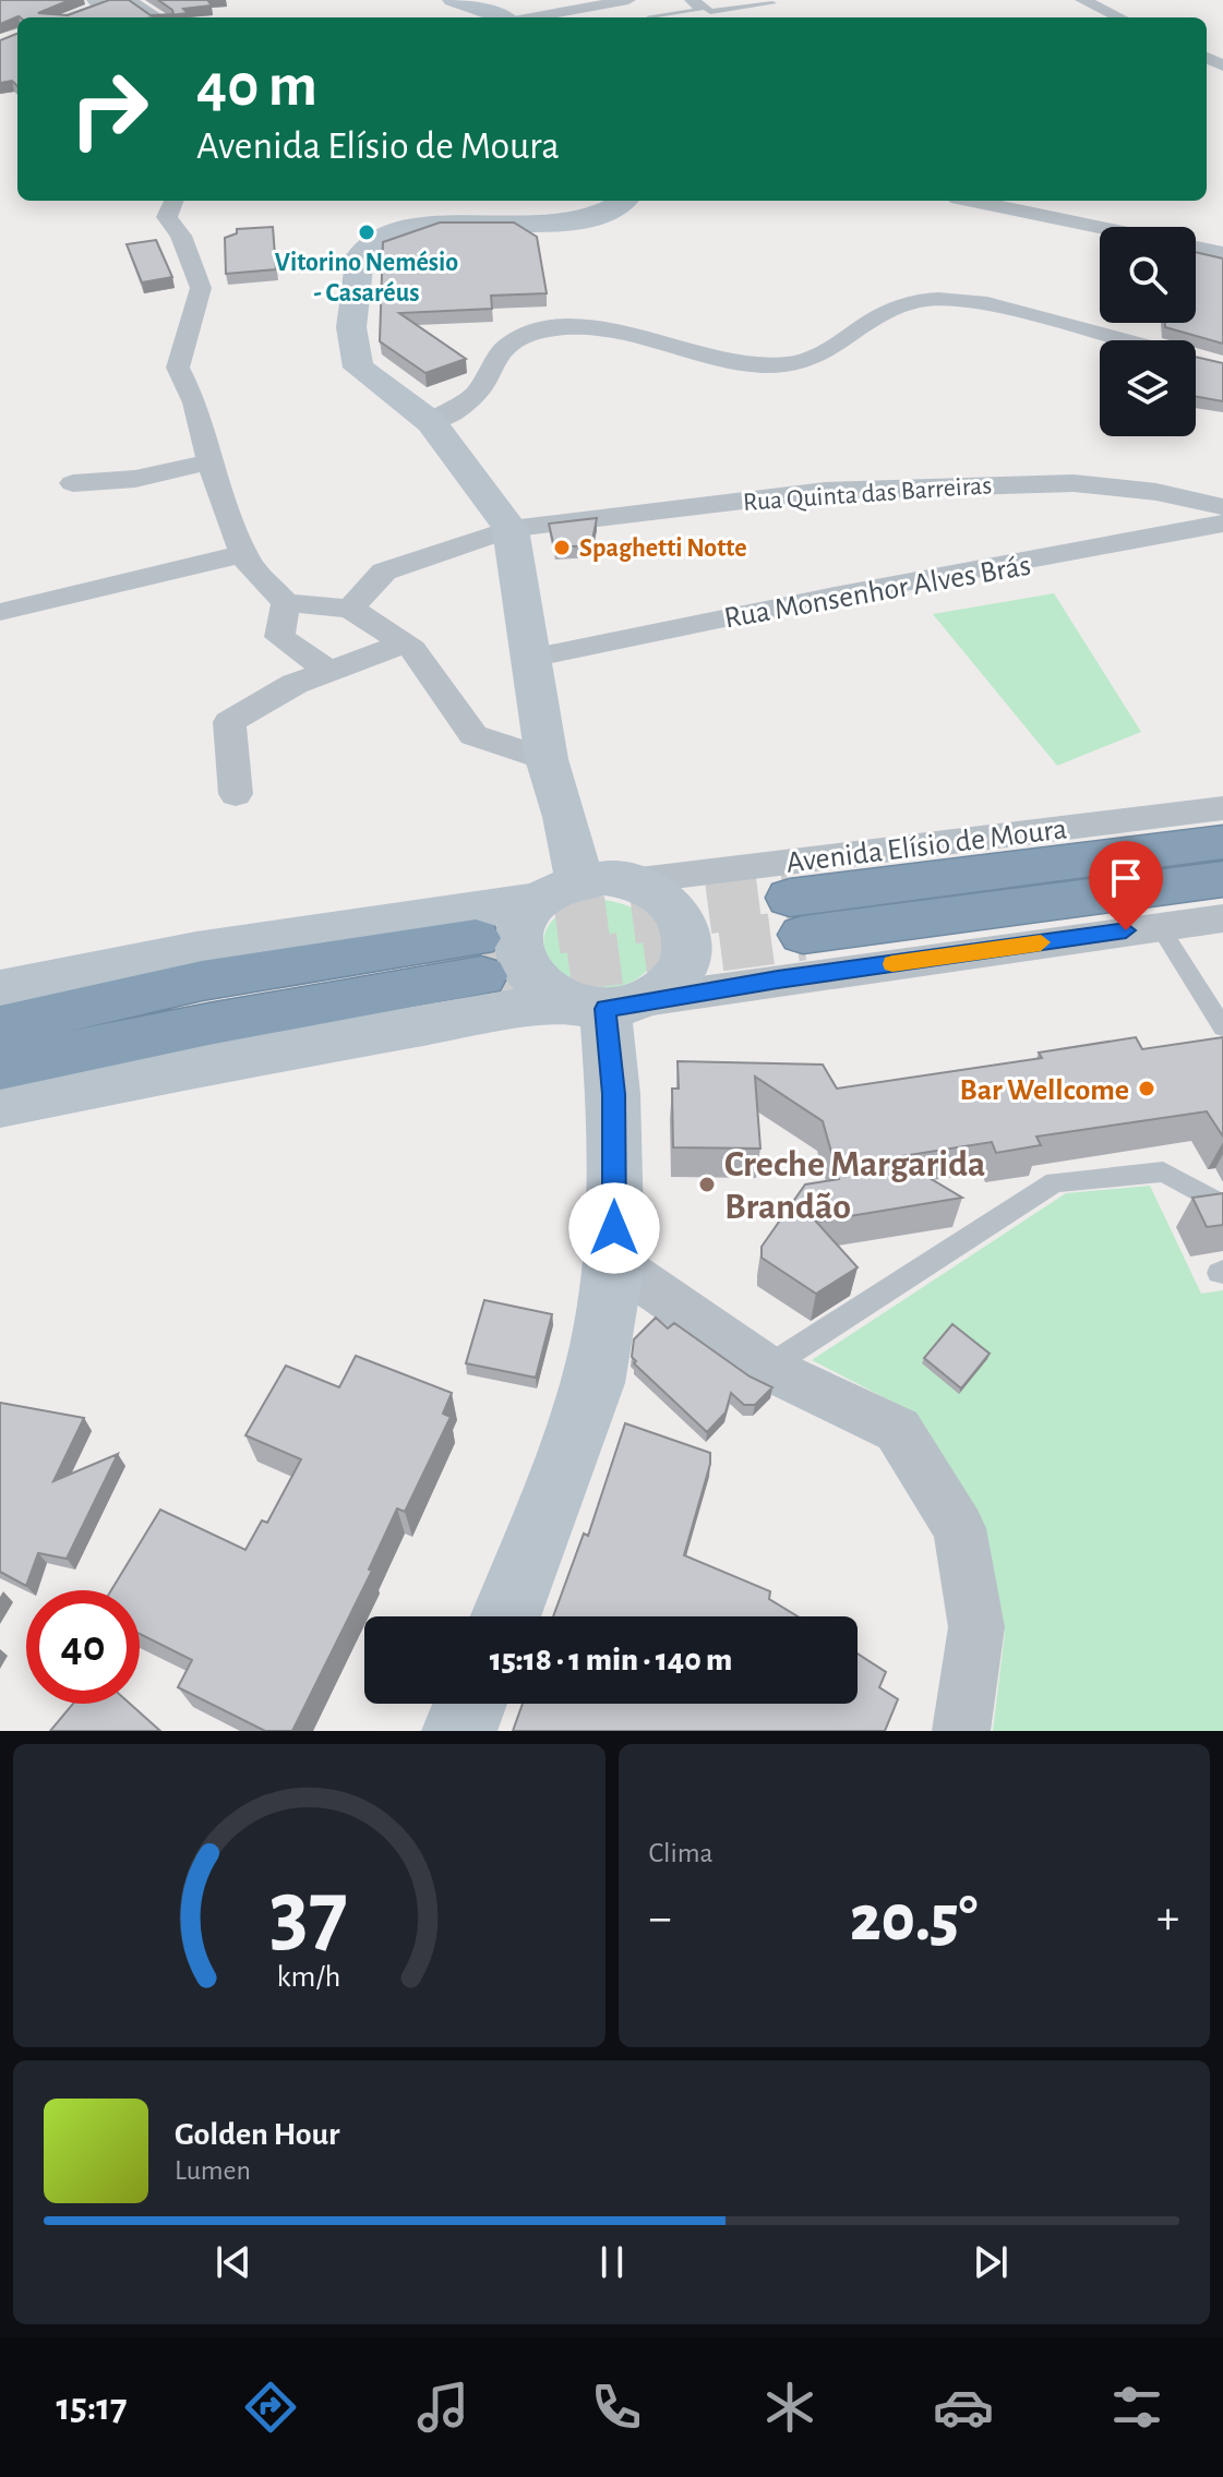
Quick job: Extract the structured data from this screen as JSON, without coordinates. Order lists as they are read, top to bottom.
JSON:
{
  "streets": {
    "street": ["Rua Quinta das Barreiras", "Rua Monsenhor Alves Brás", "Avenida Elísio de Moura"]
  },
  "places": [
    "Vitorino Nemésio - Casaréus",
    "Spaghetti Notte",
    "Bar Wellcome",
    "Creche Margarida Brandão"
  ],
  "page": {
    "turn": ["40 m", "Avenida Elísio de Moura"],
    "limit": "40",
    "trip": "15:18 · 1 min · 140 m",
    "tile": "Clima",
    "heat": ["−", "20.5°", "+"],
    "song": ["Golden Hour", "Lumen"],
    "tabs": "15:17",
    "gauge": ["37", "km/h"]
  }
}
